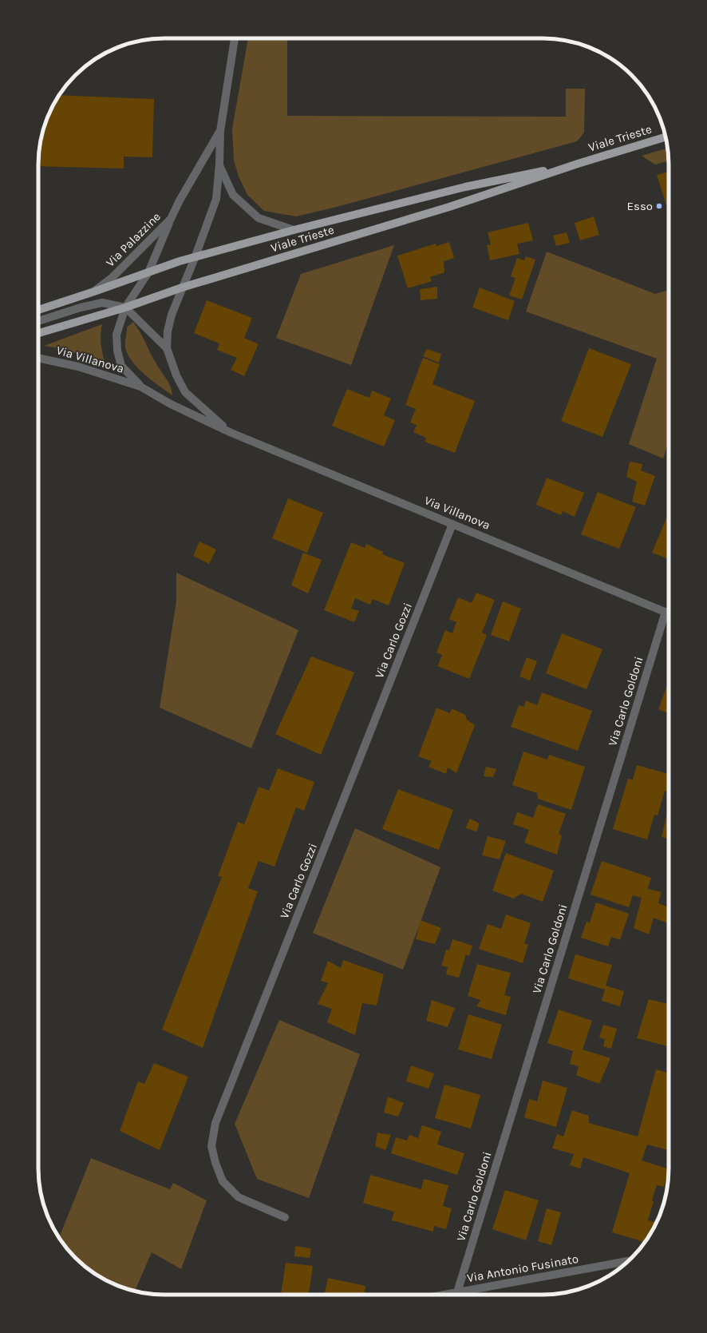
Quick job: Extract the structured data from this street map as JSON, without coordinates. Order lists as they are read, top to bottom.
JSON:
{
  "streets": {
    "main road": ["Viale Trieste"],
    "street": [
      "Via Palazzine",
      "Via Villanova",
      "Via Carlo Gozzi",
      "Via Carlo Goldoni",
      "Via Antonio Fusinato"
    ]
  },
  "crossings": [
    ["Viale Trieste", "Via Palazzine"],
    ["Viale Trieste", "Via Villanova"],
    ["Via Palazzine", "Via Villanova"],
    ["Via Villanova", "Via Carlo Gozzi"],
    ["Via Villanova", "Via Carlo Goldoni"],
    ["Via Carlo Goldoni", "Via Antonio Fusinato"]
  ],
  "places": ["Esso"]
}
